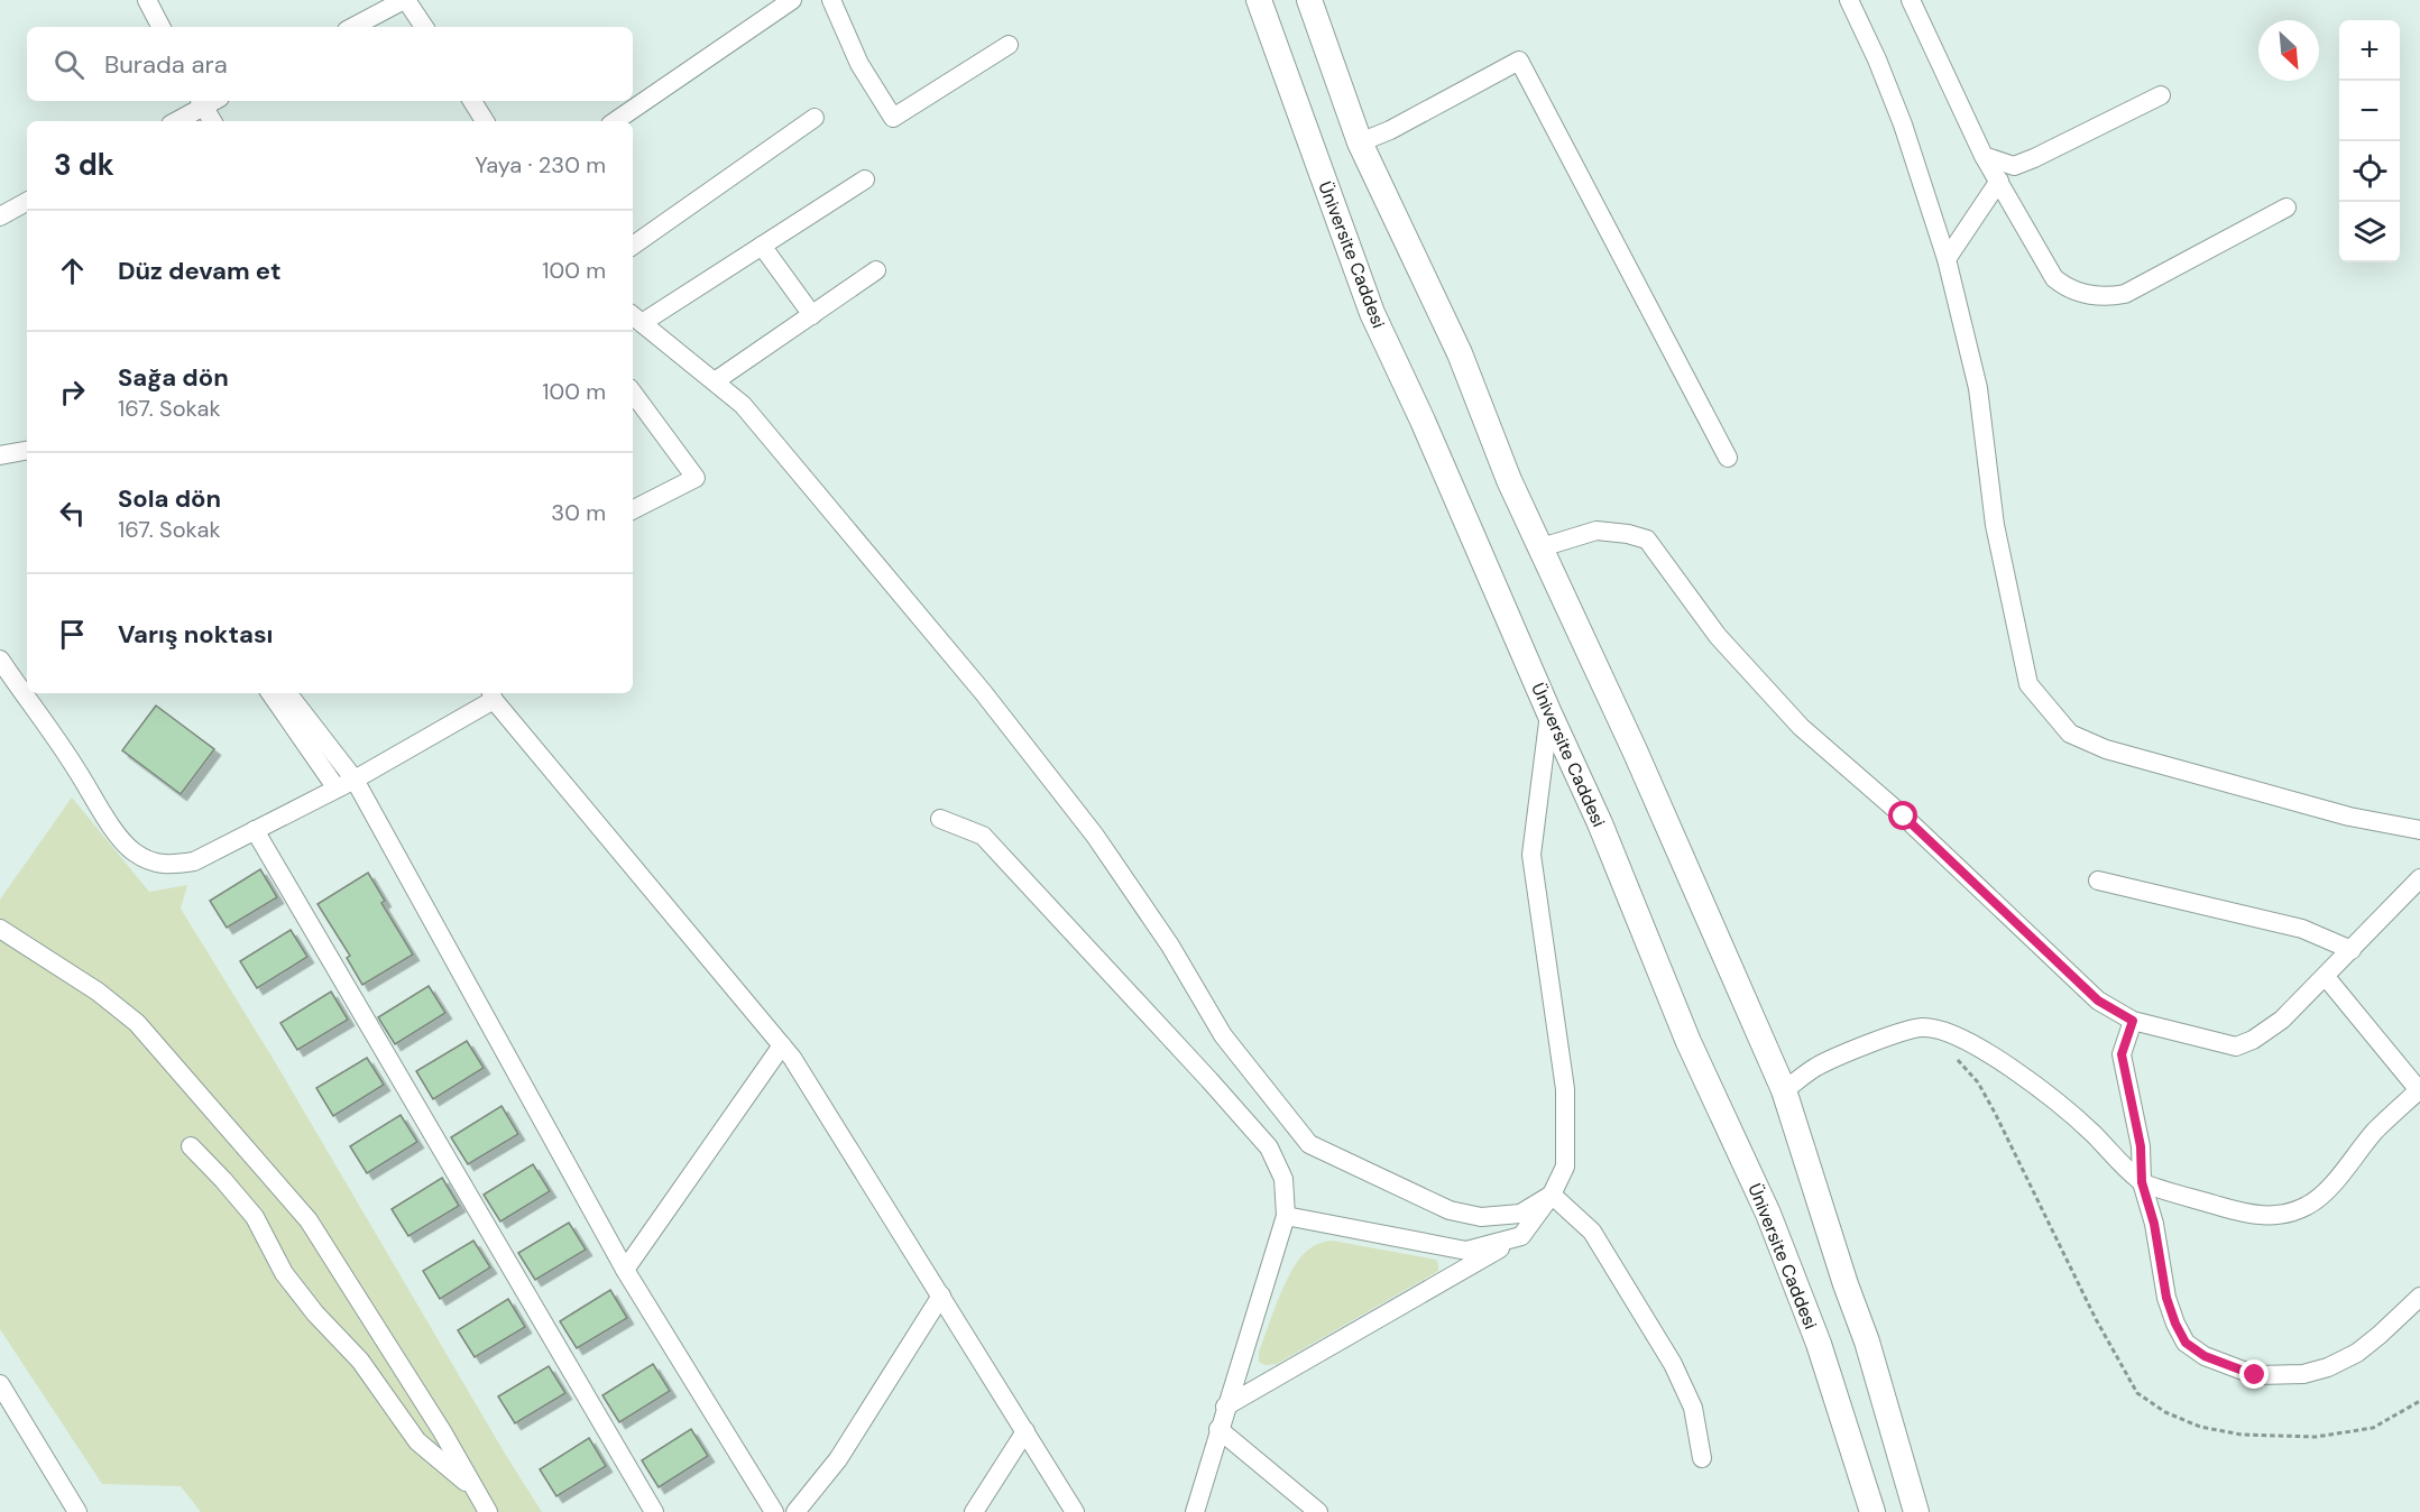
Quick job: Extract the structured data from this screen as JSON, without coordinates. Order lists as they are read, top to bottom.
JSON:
{
  "streets": {
    "main road": ["Üniversite Caddesi"]
  },
  "north": "bottom right",
  "page": {
    "map_buttons": ["+", "−"],
    "search": "Burada ara",
    "heading": ["3 dk", "Yaya · 230 m"],
    "list": [
      ["Düz devam et", "100 m"],
      ["Sağa dön", "167. Sokak", "100 m"],
      ["Sola dön", "167. Sokak", "30 m"],
      "Varış noktası"
    ]
  }
}
